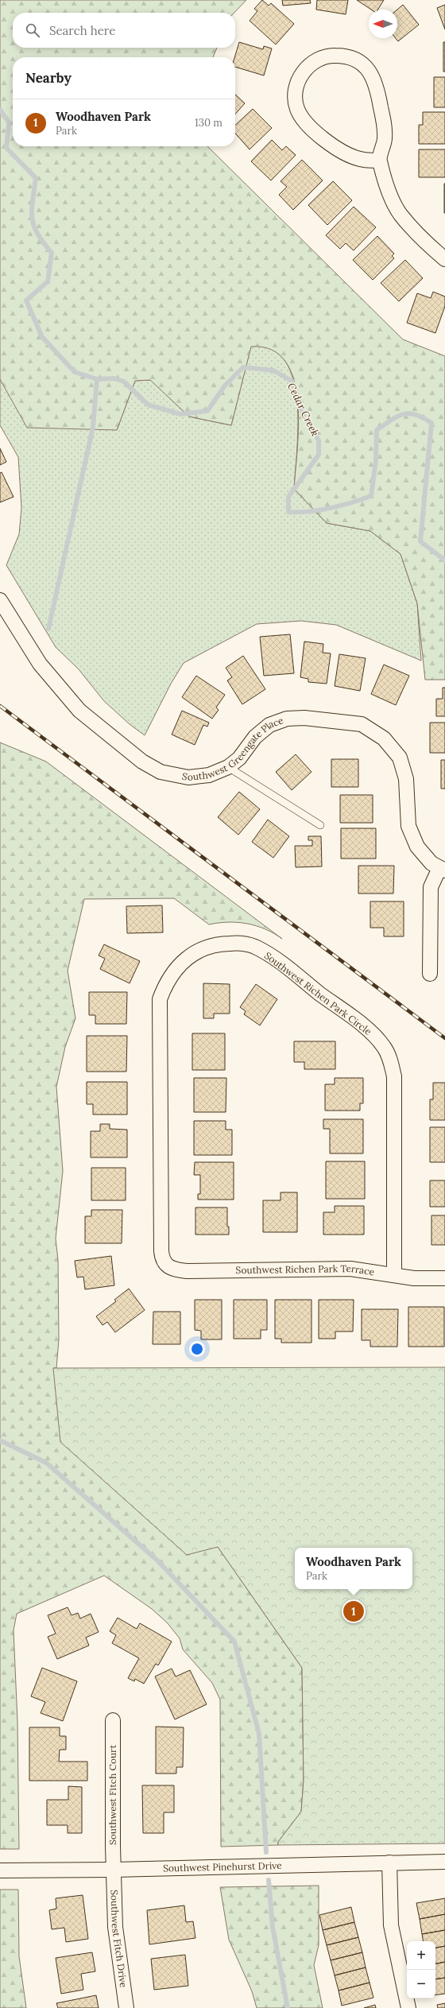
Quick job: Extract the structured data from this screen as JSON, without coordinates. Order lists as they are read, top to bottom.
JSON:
{
  "streets": {
    "street": [
      "Southwest Greengate Place",
      "Southwest Richen Park Circle",
      "Southwest Richen Park Terrace",
      "Southwest Fitch Court",
      "Southwest Pinehurst Drive",
      "Southwest Fitch Drive"
    ]
  },
  "crossings": [
    ["Southwest Richen Park Circle", "Southwest Richen Park Terrace"],
    ["Southwest Fitch Court", "Southwest Pinehurst Drive"],
    ["Southwest Fitch Court", "Southwest Fitch Drive"],
    ["Southwest Pinehurst Drive", "Southwest Fitch Drive"]
  ],
  "water": ["Cedar Creek"],
  "north": "left",
  "page": {
    "search": "Search here",
    "heading": "Nearby",
    "list": [
      {
        "mark": "1",
        "name": "Woodhaven Park",
        "note": "Park",
        "value": "130 m"
      }
    ],
    "popup": ["Woodhaven Park", "Park"],
    "pins": "1",
    "map_buttons": ["+", "−"]
  }
}
